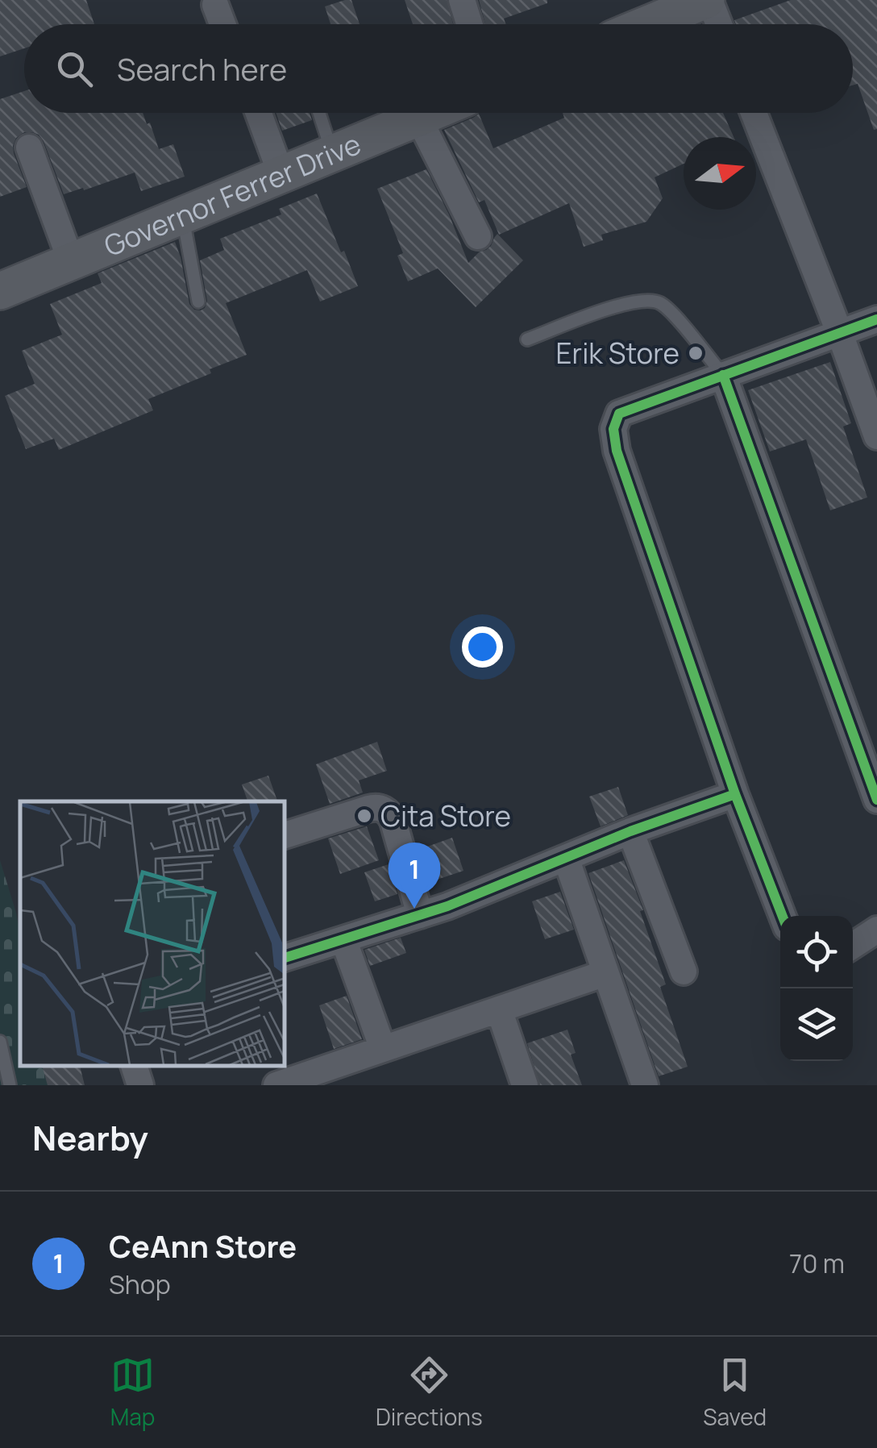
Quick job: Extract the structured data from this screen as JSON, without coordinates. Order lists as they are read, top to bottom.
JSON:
{
  "streets": {
    "main road": ["Governor Ferrer Drive"]
  },
  "places": ["Erik Store", "Cita Store"],
  "north": "right",
  "page": {
    "search": "Search here",
    "pins": "1",
    "heading": "Nearby",
    "list": [
      {
        "mark": "1",
        "name": "CeAnn Store",
        "note": "Shop",
        "value": "70 m"
      }
    ],
    "nav": ["Map", "Directions", "Saved"]
  }
}
